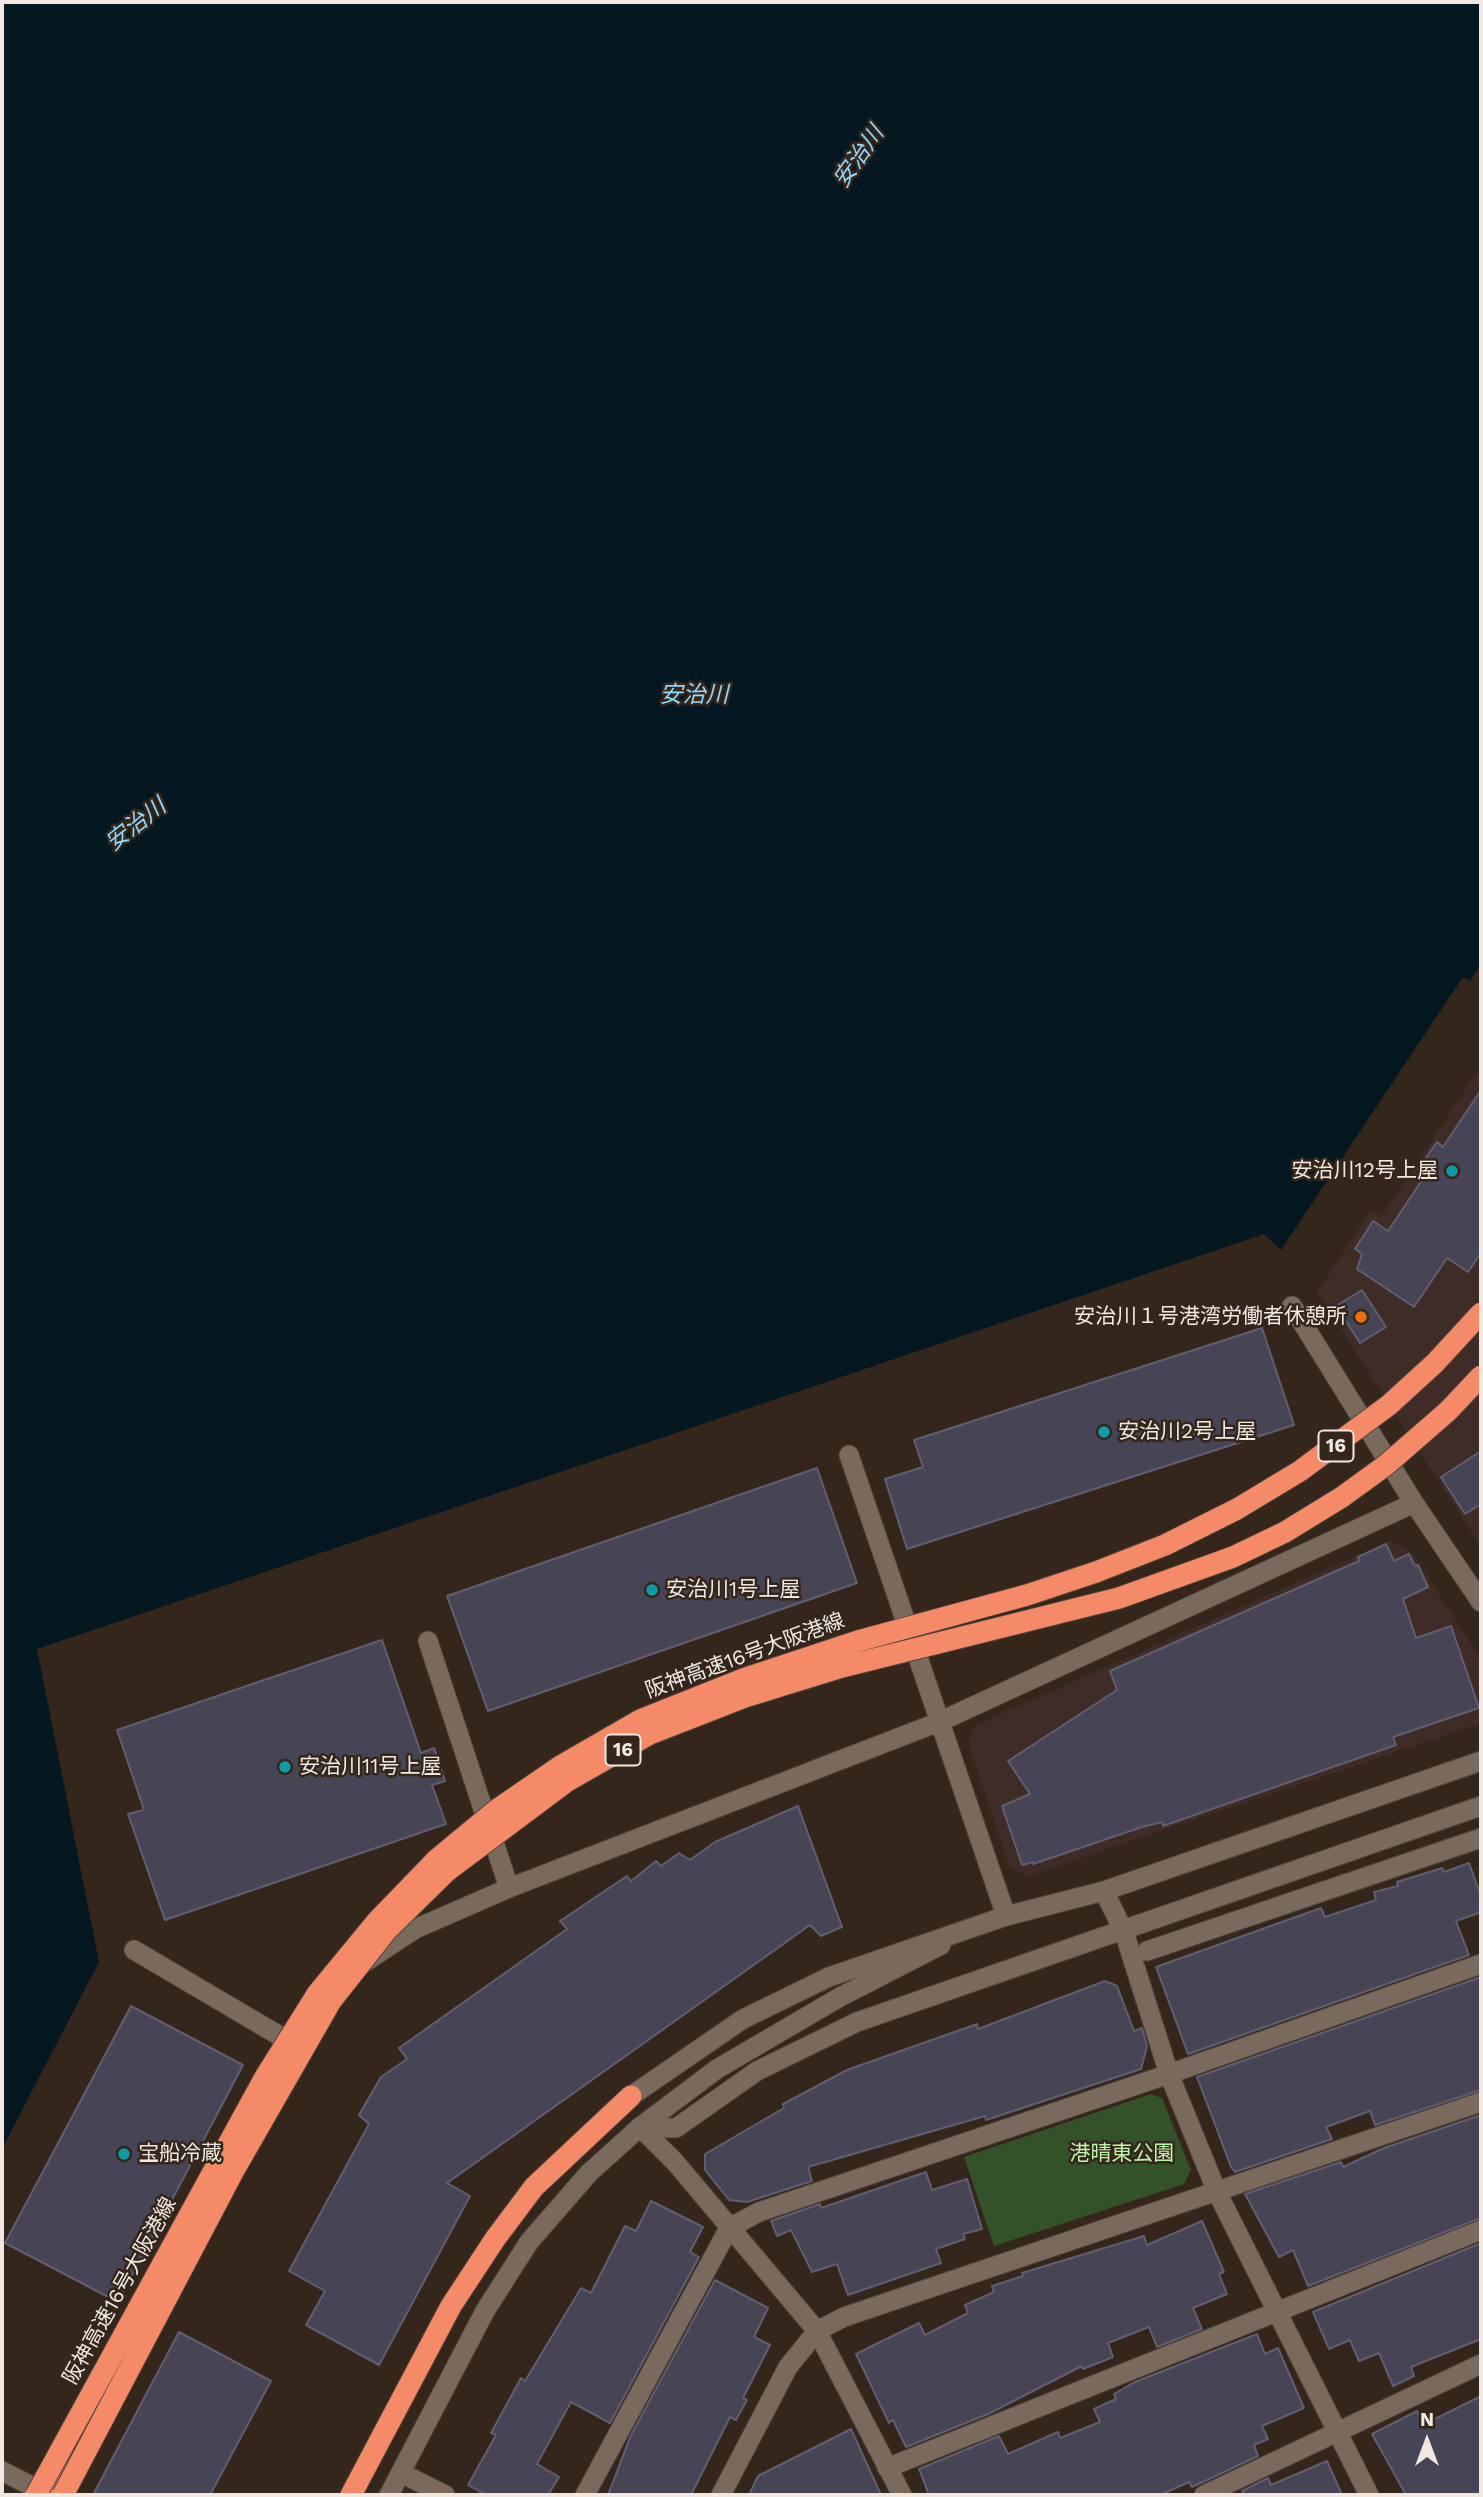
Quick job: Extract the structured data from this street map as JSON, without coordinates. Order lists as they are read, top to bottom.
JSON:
{
  "streets": {
    "highway": ["16", "阪神高速16号大阪港線"]
  },
  "water": ["安治川"],
  "parks": ["港晴東公園"],
  "places": [
    "安治川12号上屋",
    "安治川１号港湾労働者休憩所",
    "安治川2号上屋",
    "安治川1号上屋",
    "安治川11号上屋",
    "宝船冷蔵"
  ],
  "north": "top"
}
